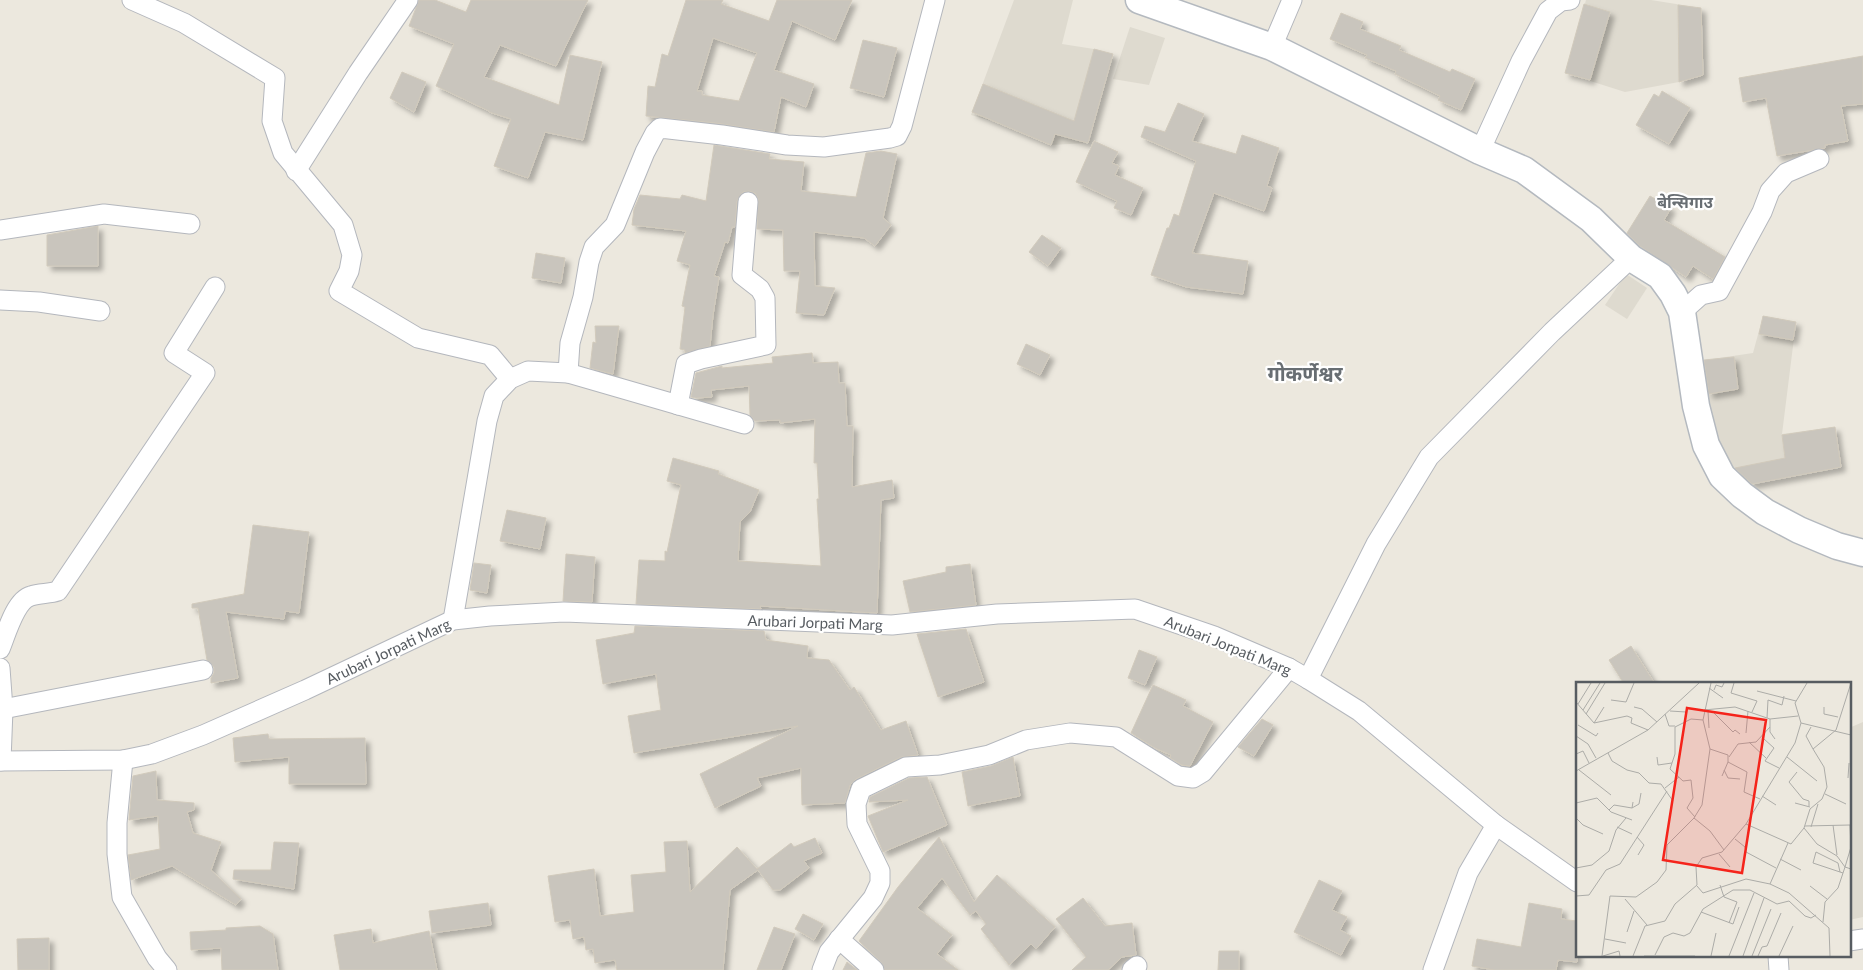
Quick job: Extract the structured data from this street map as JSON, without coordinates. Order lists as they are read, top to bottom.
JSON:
{
  "streets": {
    "street": ["Arubari Jorpati Marg"]
  },
  "districts": ["बेन्सिगाउ", "गोकर्णेश्वर"]
}
